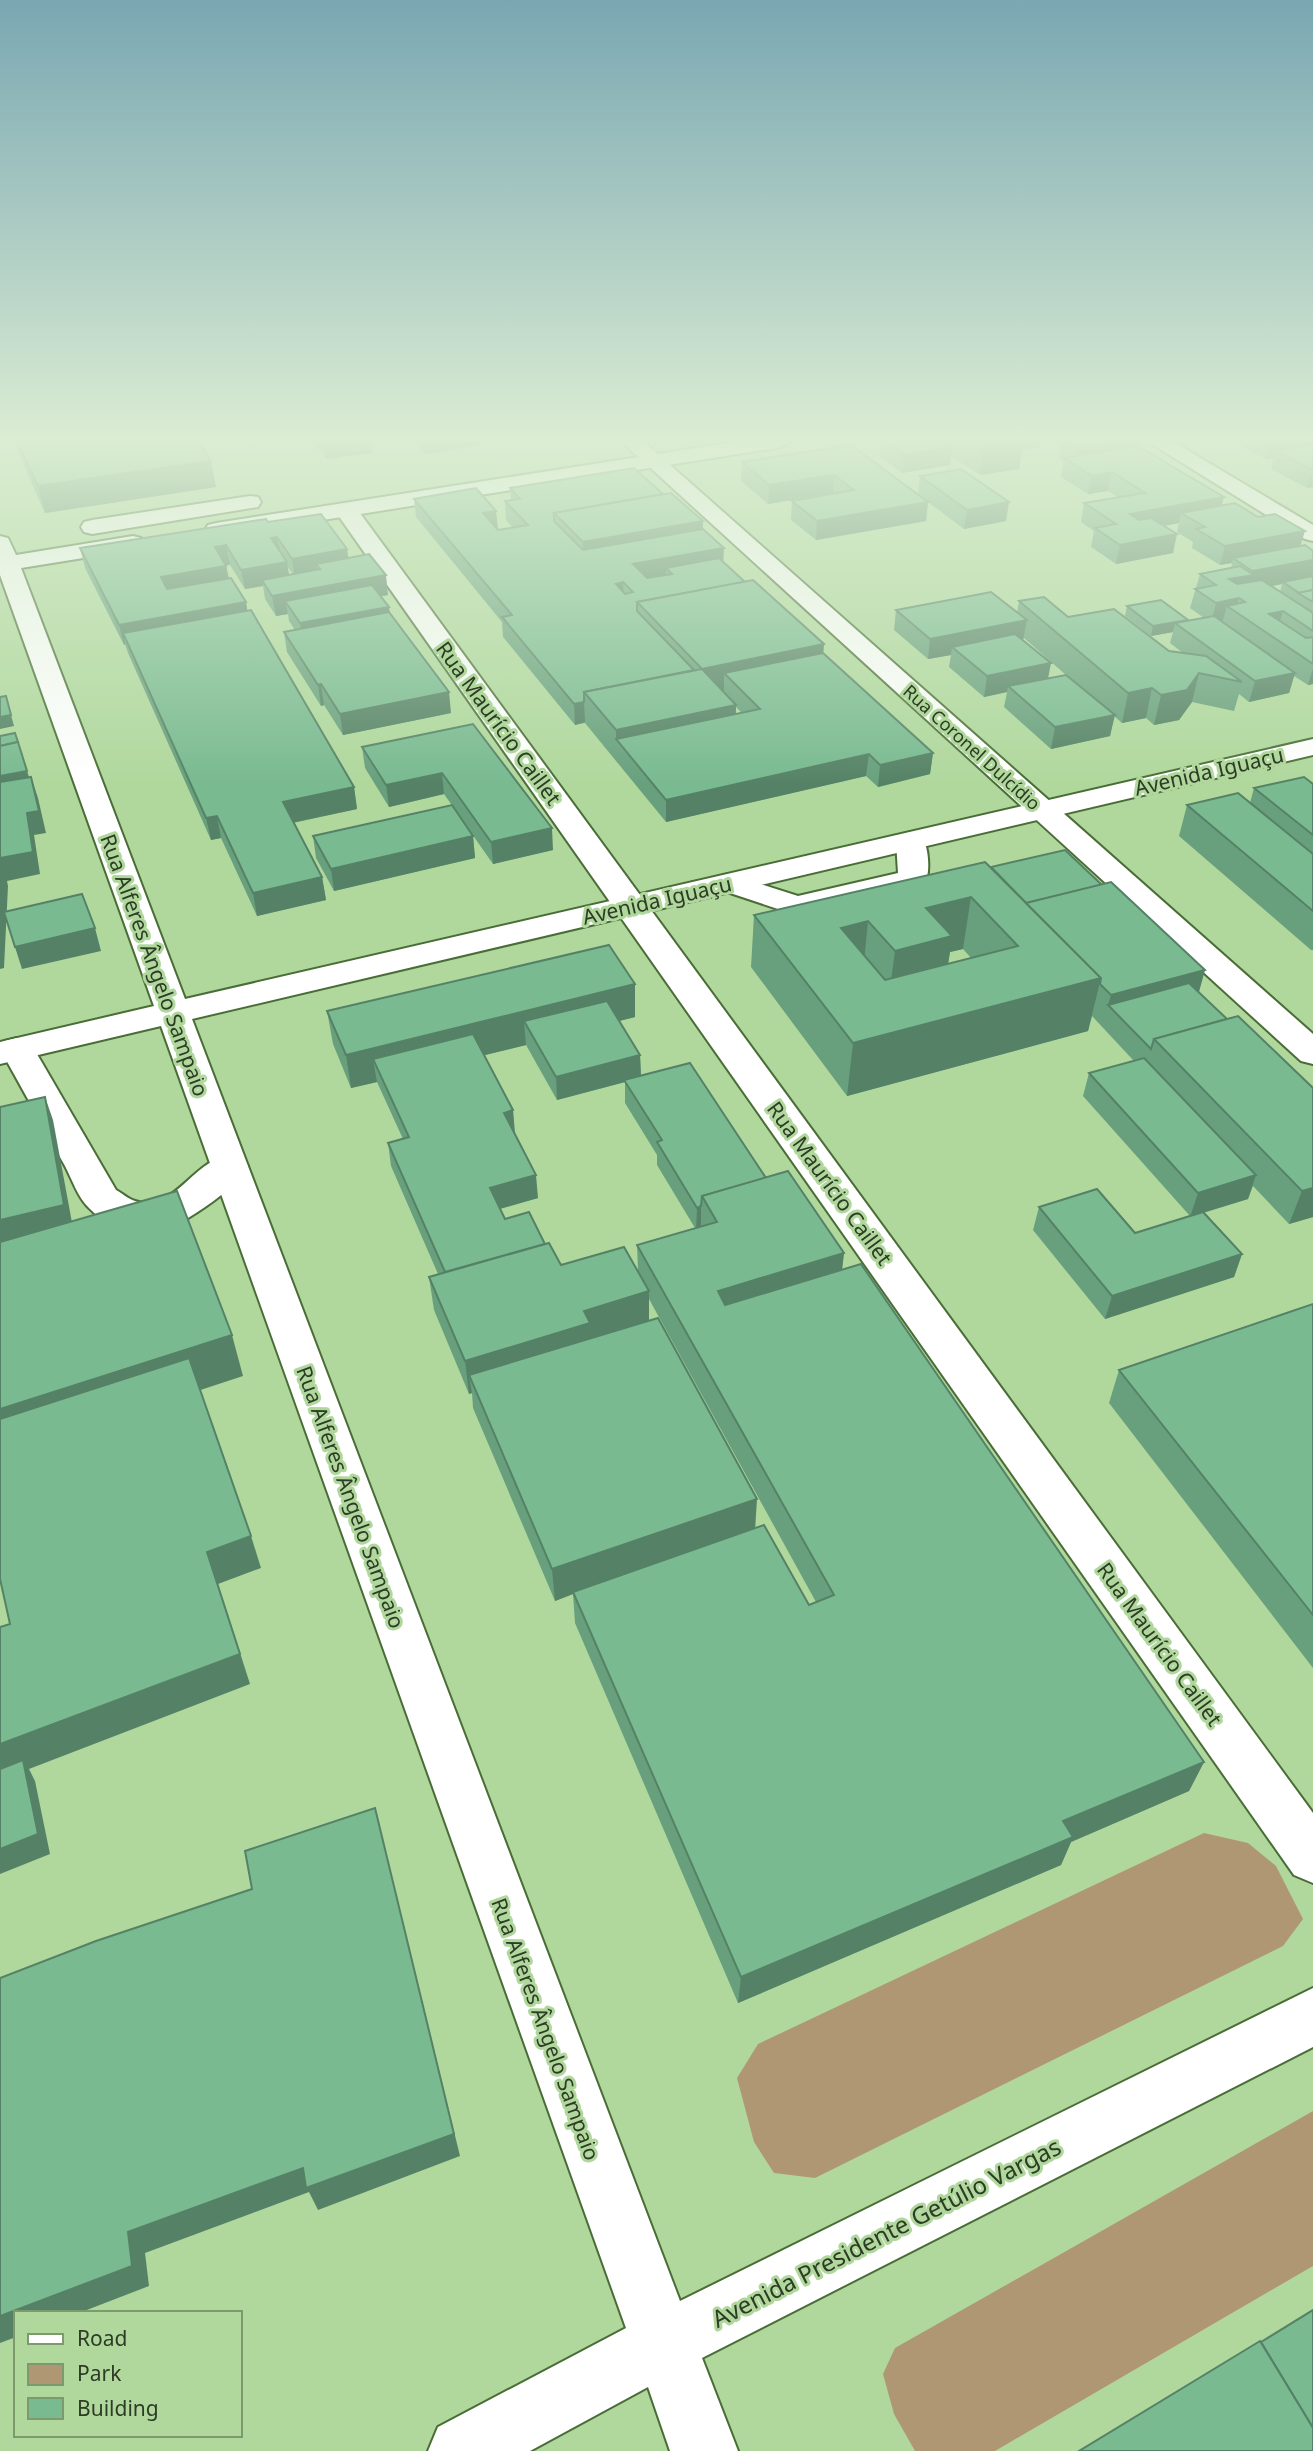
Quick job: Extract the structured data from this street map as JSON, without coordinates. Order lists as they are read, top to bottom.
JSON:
{
  "streets": {
    "main road": [
      "Rua Maurício Caillet",
      "Rua Coronel Dulcídio",
      "Avenida Iguaçu",
      "Rua Alferes Ângelo Sampaio",
      "Avenida Presidente Getúlio Vargas"
    ]
  },
  "crossings": [
    ["Rua Maurício Caillet", "Avenida Iguaçu"],
    ["Rua Coronel Dulcídio", "Avenida Iguaçu"],
    ["Avenida Iguaçu", "Rua Alferes Ângelo Sampaio"],
    ["Rua Alferes Ângelo Sampaio", "Avenida Presidente Getúlio Vargas"]
  ],
  "legend": ["Road", "Park", "Building"]
}
